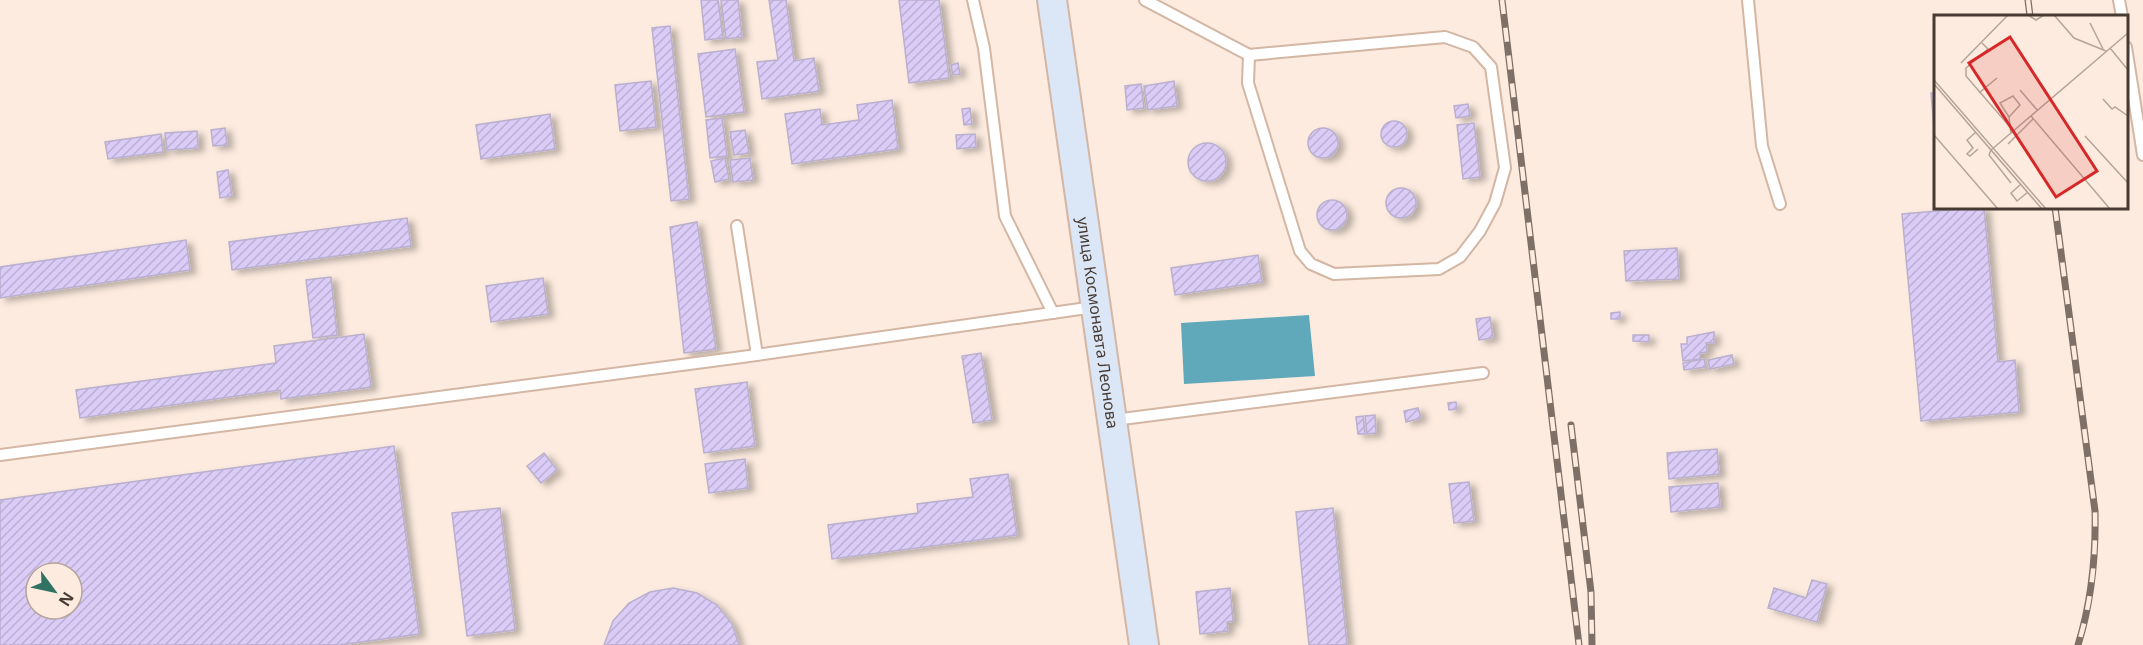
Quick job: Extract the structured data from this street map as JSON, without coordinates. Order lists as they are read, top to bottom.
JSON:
{
  "streets": {
    "street": ["улица Космонавта Леонова"]
  },
  "north": "bottom right"
}
